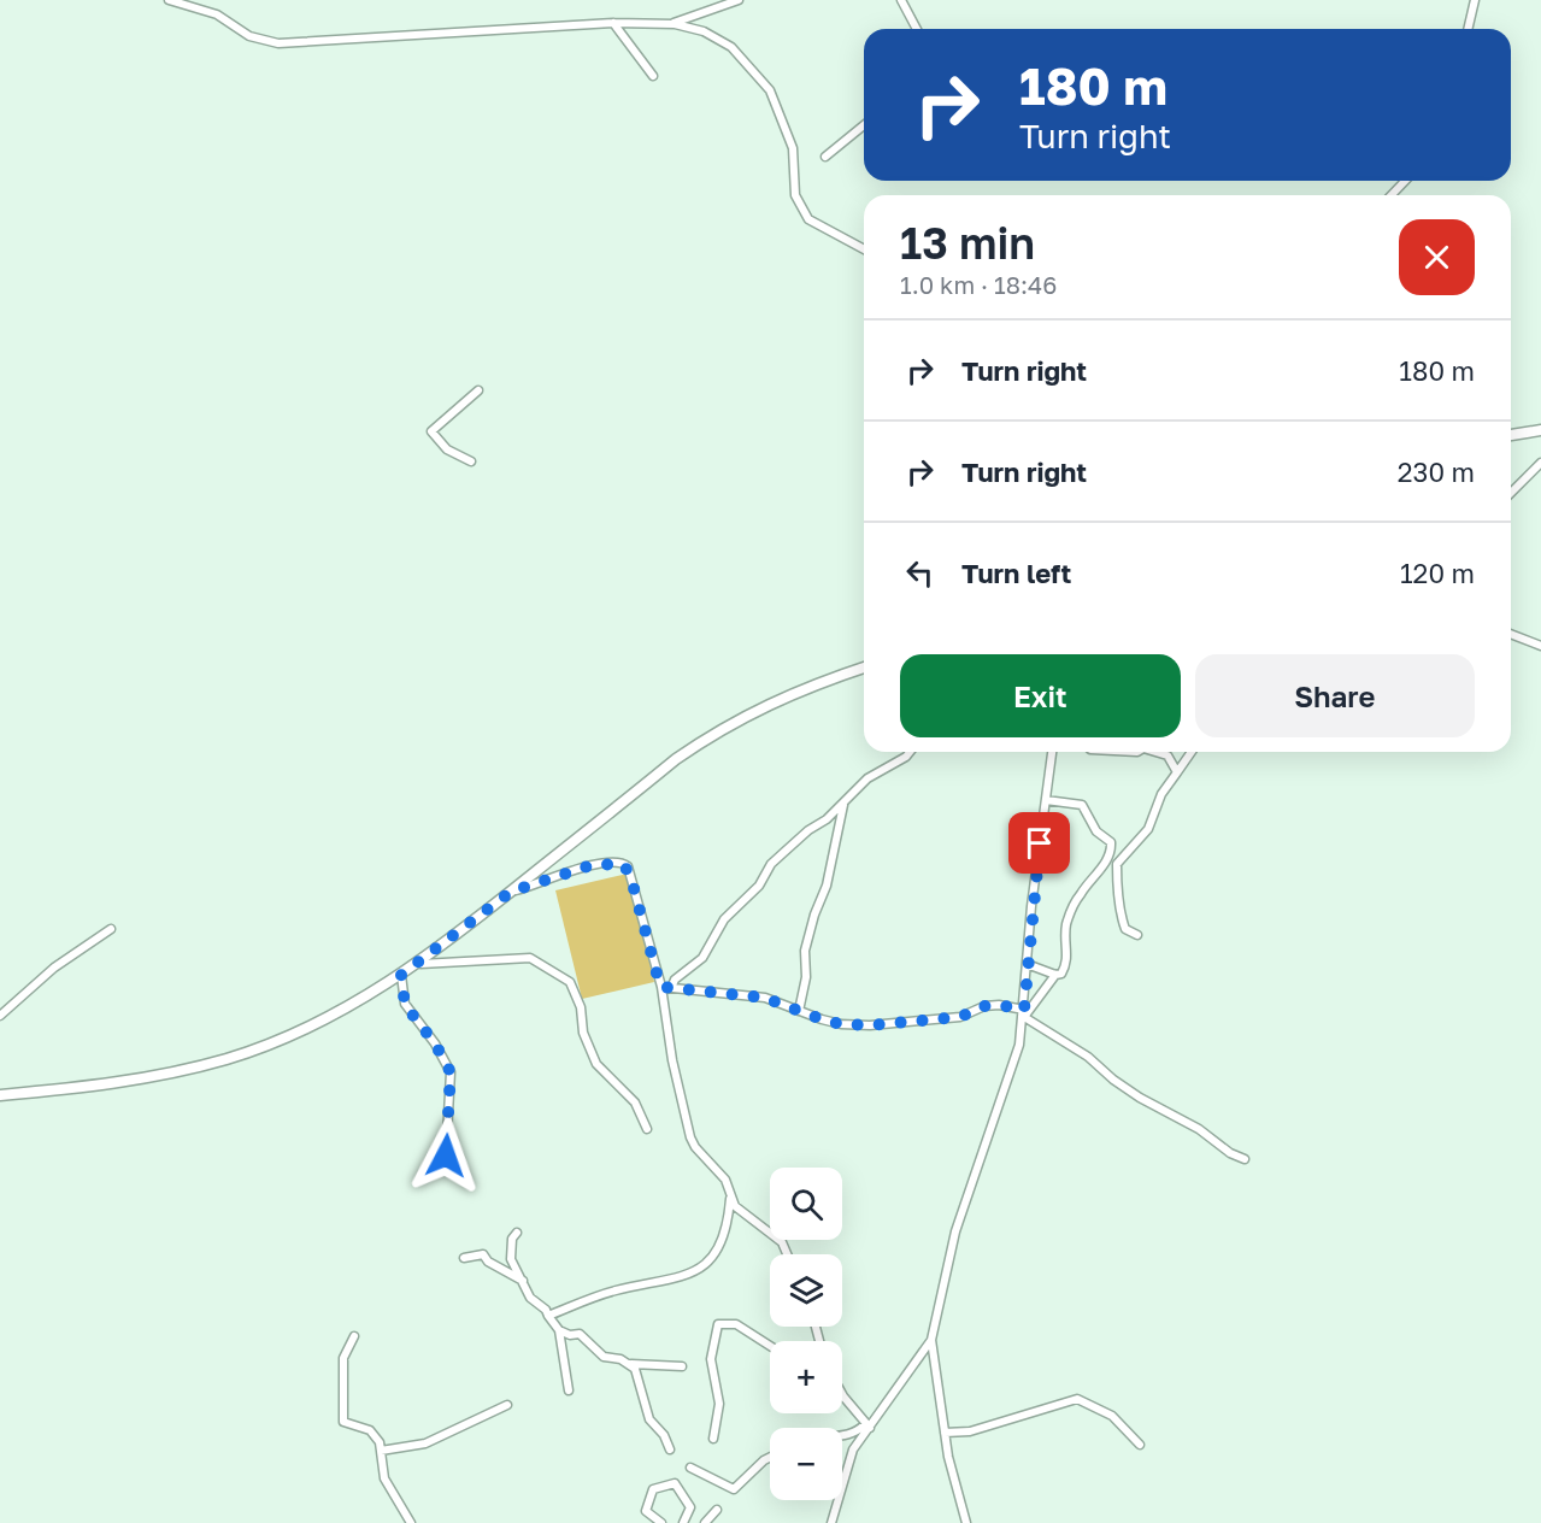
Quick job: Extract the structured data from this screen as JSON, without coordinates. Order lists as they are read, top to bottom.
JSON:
{
  "page": {
    "turn": ["180 m", "Turn right"],
    "heading": ["13 min", "1.0 km · 18:46"],
    "list": [
      {
        "name": "Turn right",
        "value": "180 m"
      },
      {
        "name": "Turn right",
        "value": "230 m"
      },
      {
        "name": "Turn left",
        "value": "120 m"
      }
    ],
    "buttons": ["Exit", "Share"],
    "map_buttons": ["+", "−"]
  }
}
